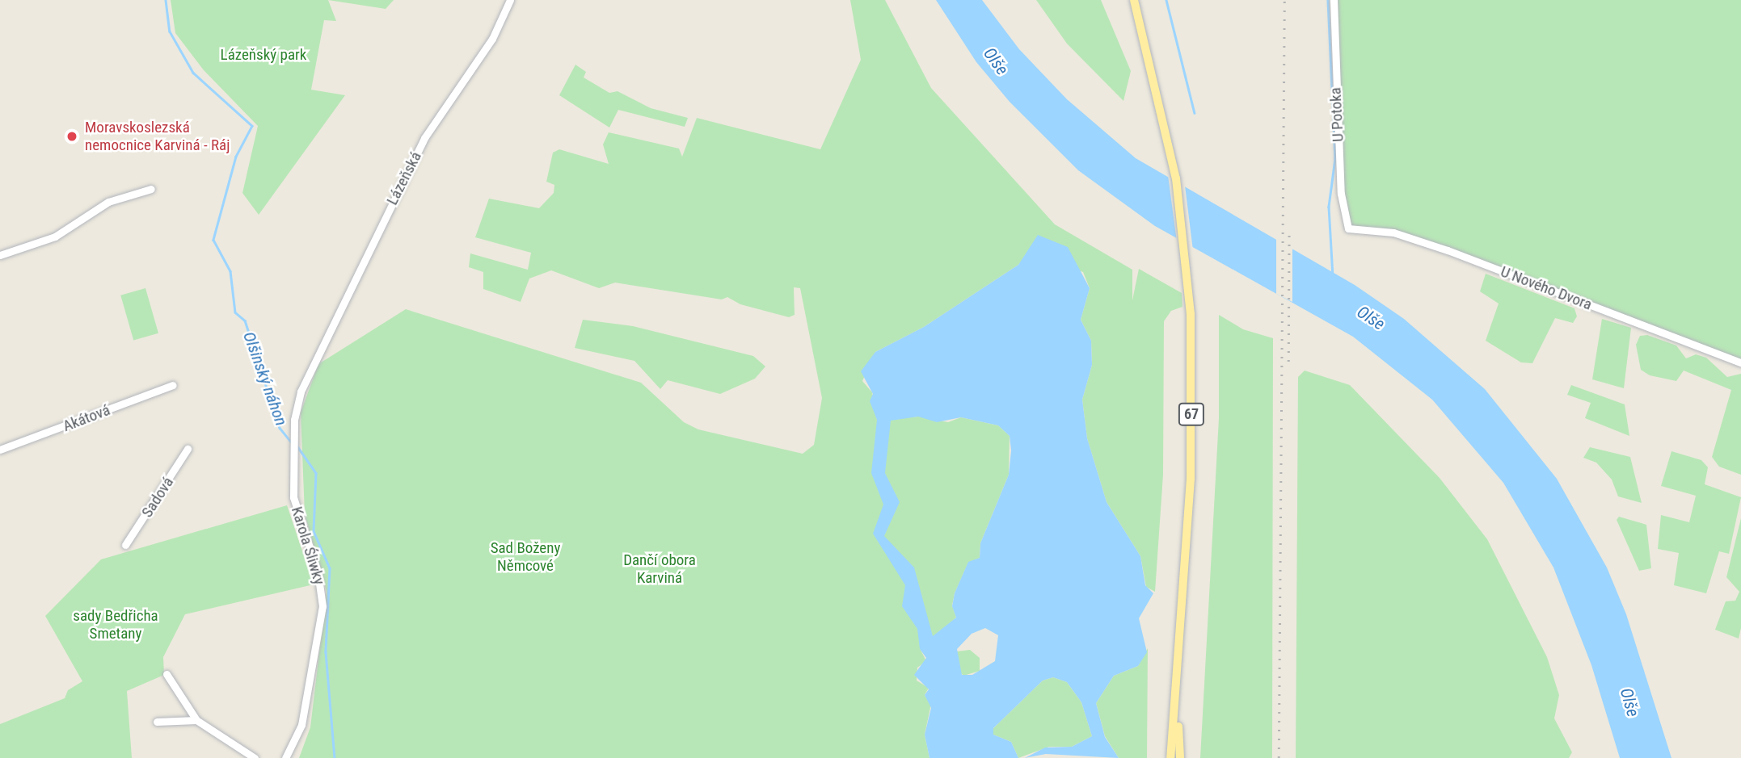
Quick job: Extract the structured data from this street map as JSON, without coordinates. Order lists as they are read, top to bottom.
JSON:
{
  "streets": {
    "main road": ["67"],
    "street": [
      "U Potoka",
      "Lázeňská",
      "U Nového Dvora",
      "Akátová",
      "Sadová",
      "Karola Śliwky"
    ]
  },
  "crossings": [
    ["U Potoka", "U Nového Dvora"],
    ["Lázeňská", "Karola Śliwky"]
  ],
  "water": ["Olše", "Olšinský náhon"],
  "parks": [
    "Lázeňský park",
    "Sad Boženy Němcové",
    "Dančí obora Karviná",
    "sady Bedřicha Smetany"
  ],
  "places": ["Moravskoslezská nemocnice Karviná - Ráj"]
}
